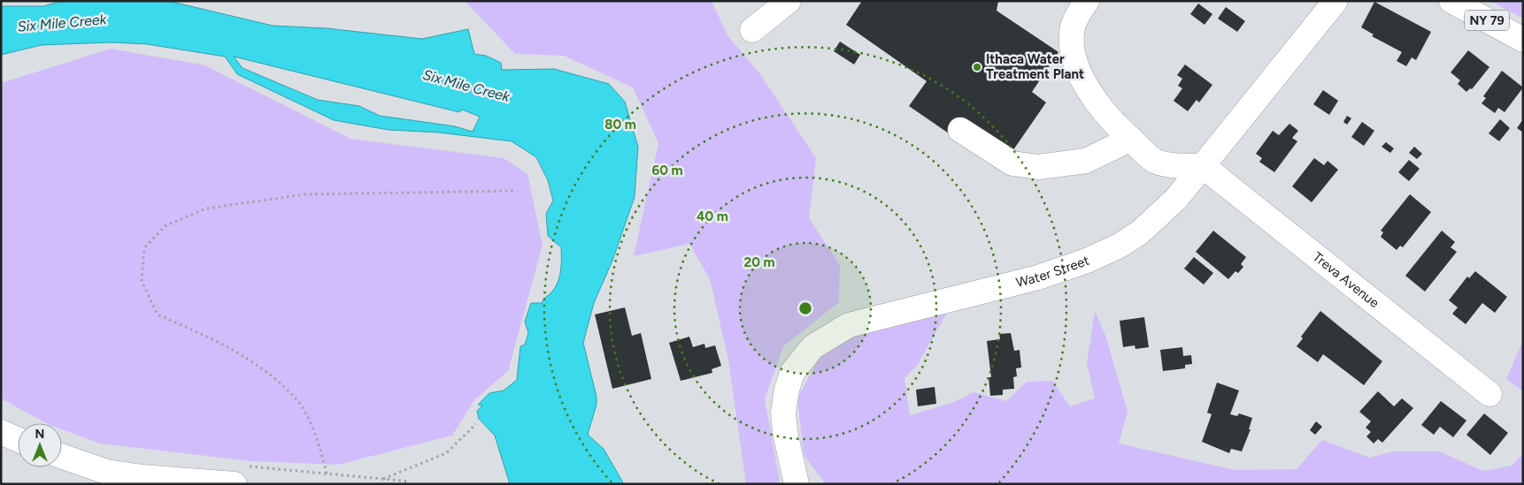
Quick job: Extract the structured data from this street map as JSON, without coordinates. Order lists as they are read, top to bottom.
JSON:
{
  "streets": {
    "main road": ["NY 79", "Water Street", "Treva Avenue"]
  },
  "crossings": [
    ["Water Street", "Treva Avenue"]
  ],
  "water": ["Six Mile Creek"],
  "places": ["Ithaca Water Treatment Plant"],
  "north": "top",
  "rings": [
    "80 m",
    "60 m",
    "40 m",
    "20 m"
  ]
}
